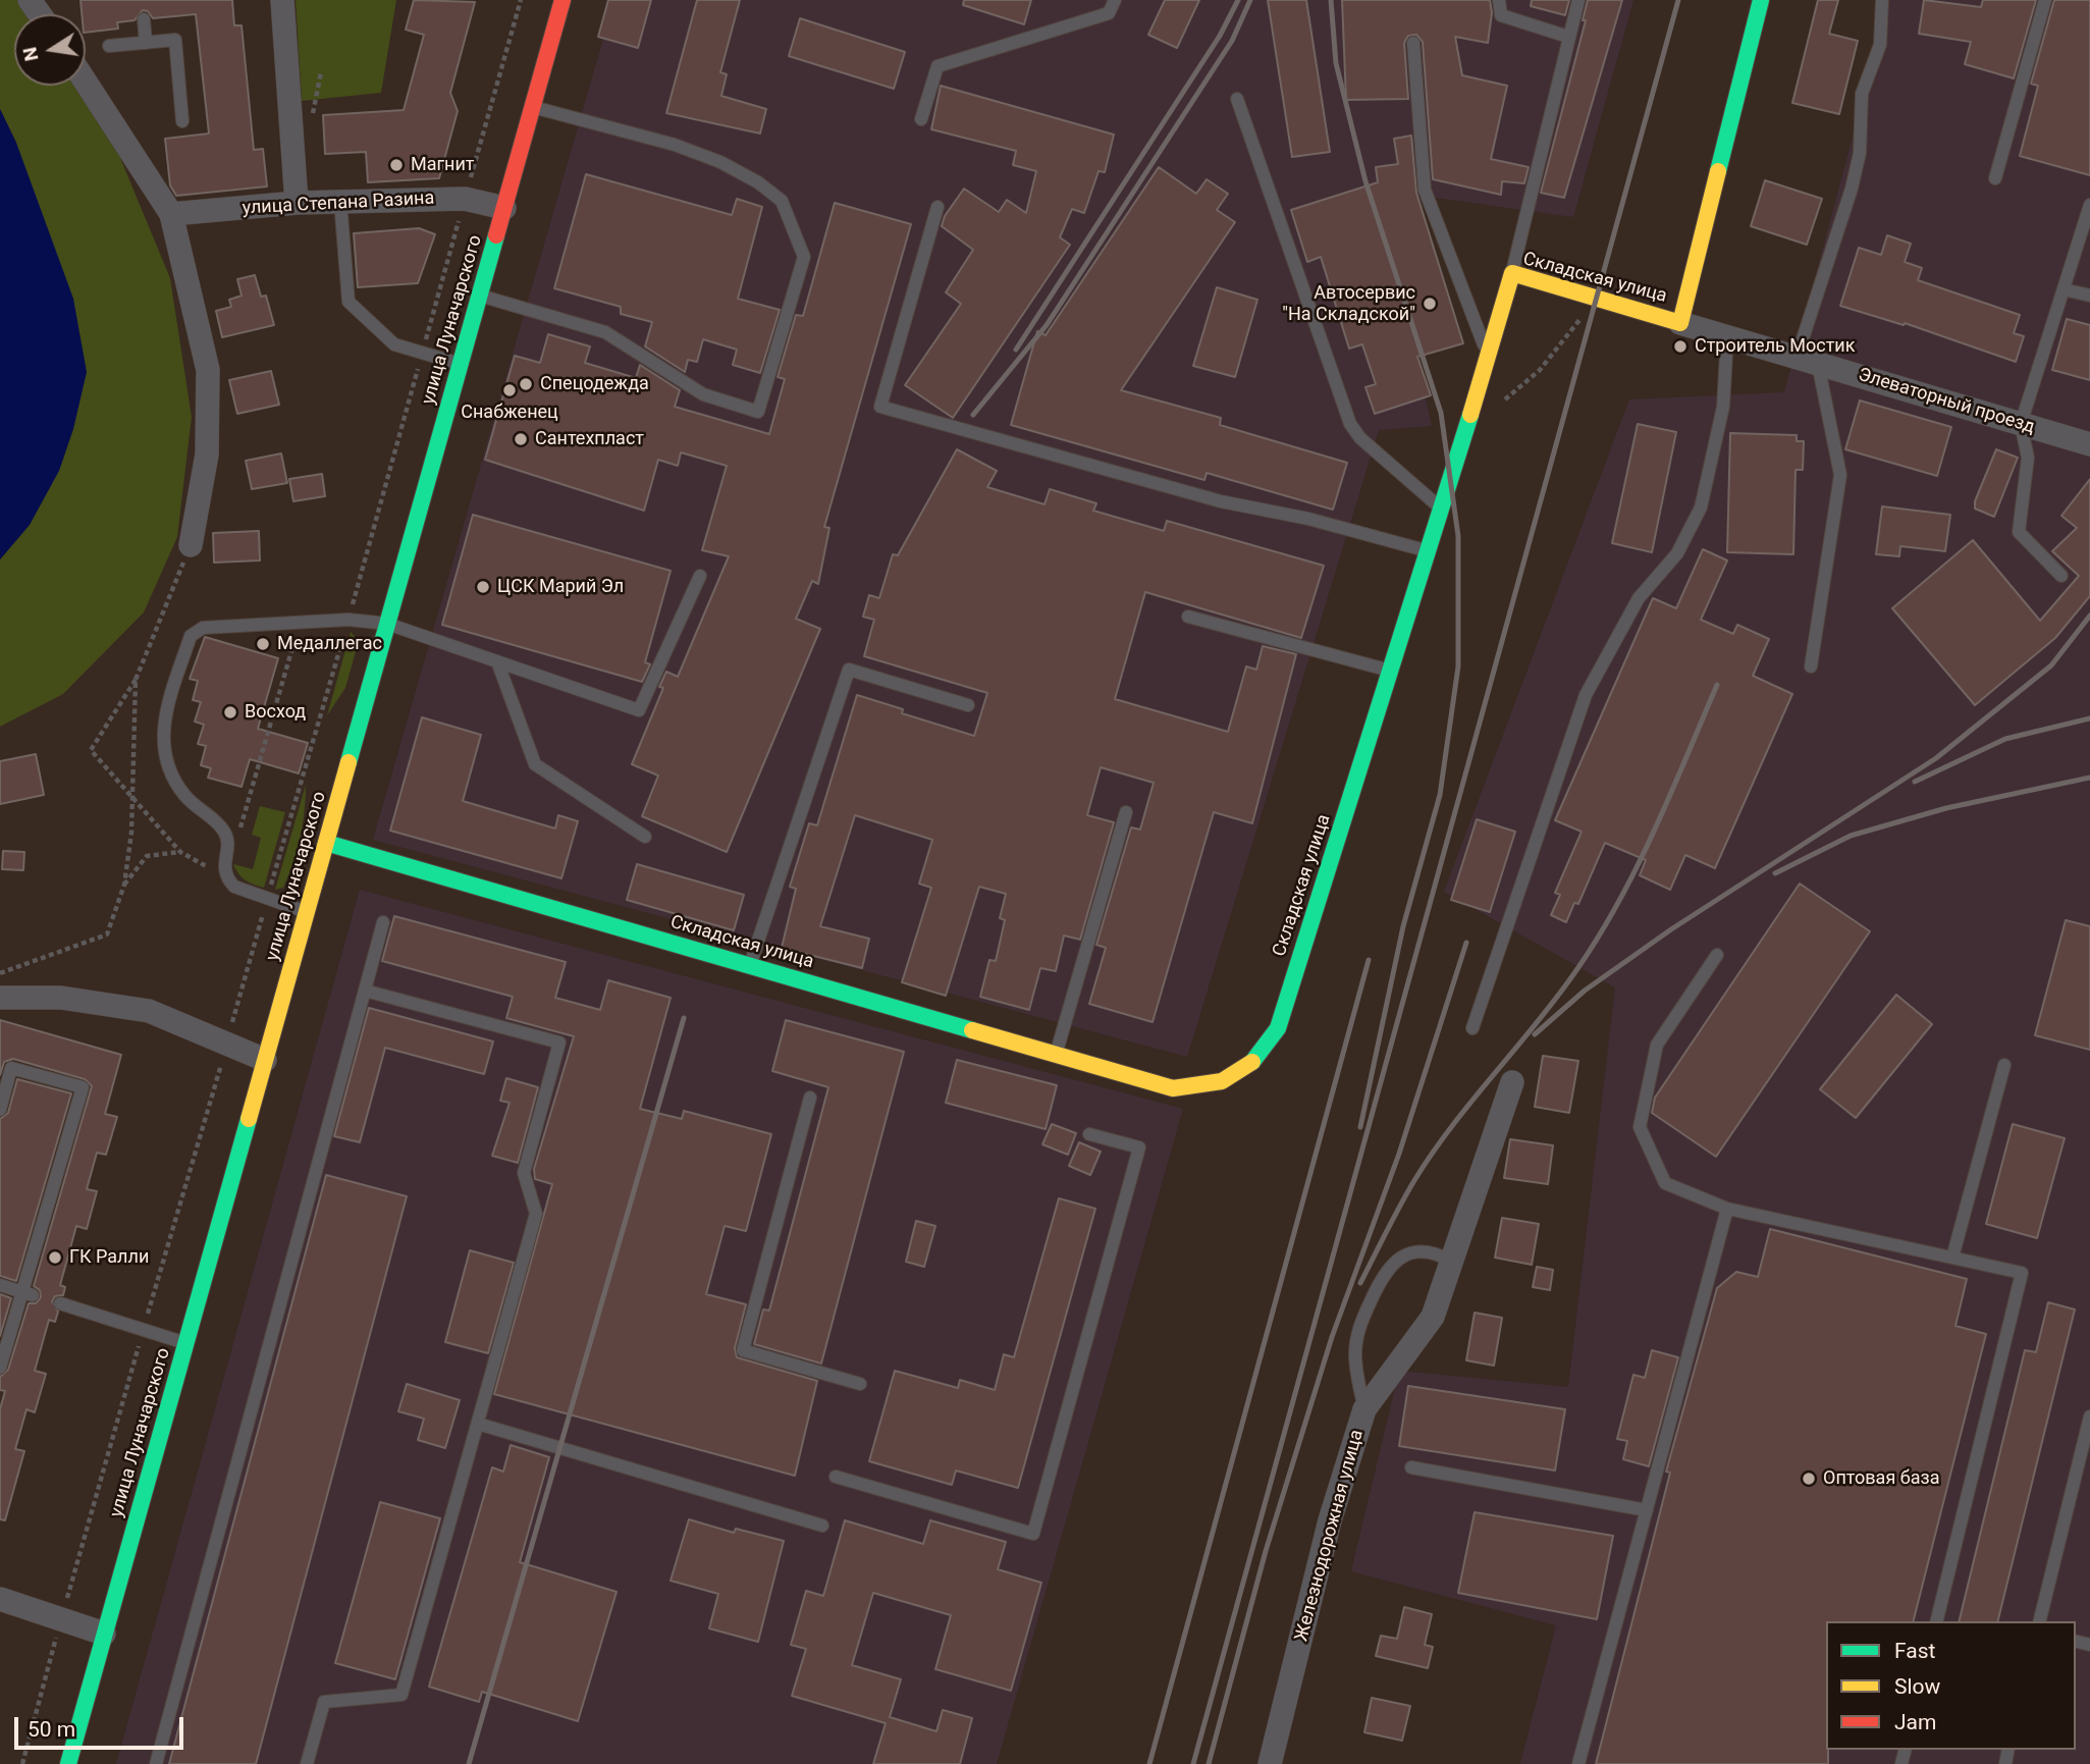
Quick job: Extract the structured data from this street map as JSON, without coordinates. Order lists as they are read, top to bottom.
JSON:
{
  "streets": {
    "street": [
      "улица Степана Разина",
      "Складская улица",
      "улица Луначарского",
      "Элеваторный проезд",
      "Железнодорожная улица"
    ]
  },
  "crossings": [
    ["улица Степана Разина", "улица Луначарского"],
    ["Складская улица", "улица Луначарского"],
    ["Складская улица", "Элеваторный проезд"]
  ],
  "places": [
    "Магнит",
    "Автосервис \"На Складской\"",
    "Строитель Мостик",
    "Спецодежда",
    "Снабженец",
    "Сантехпласт",
    "ЦСК Марий Эл",
    "Медаллегас",
    "Восход",
    "ГК Ралли",
    "Оптовая база"
  ],
  "legend": ["Fast", "Slow", "Jam"],
  "scale_bar": "50 m",
  "north": "left"
}
